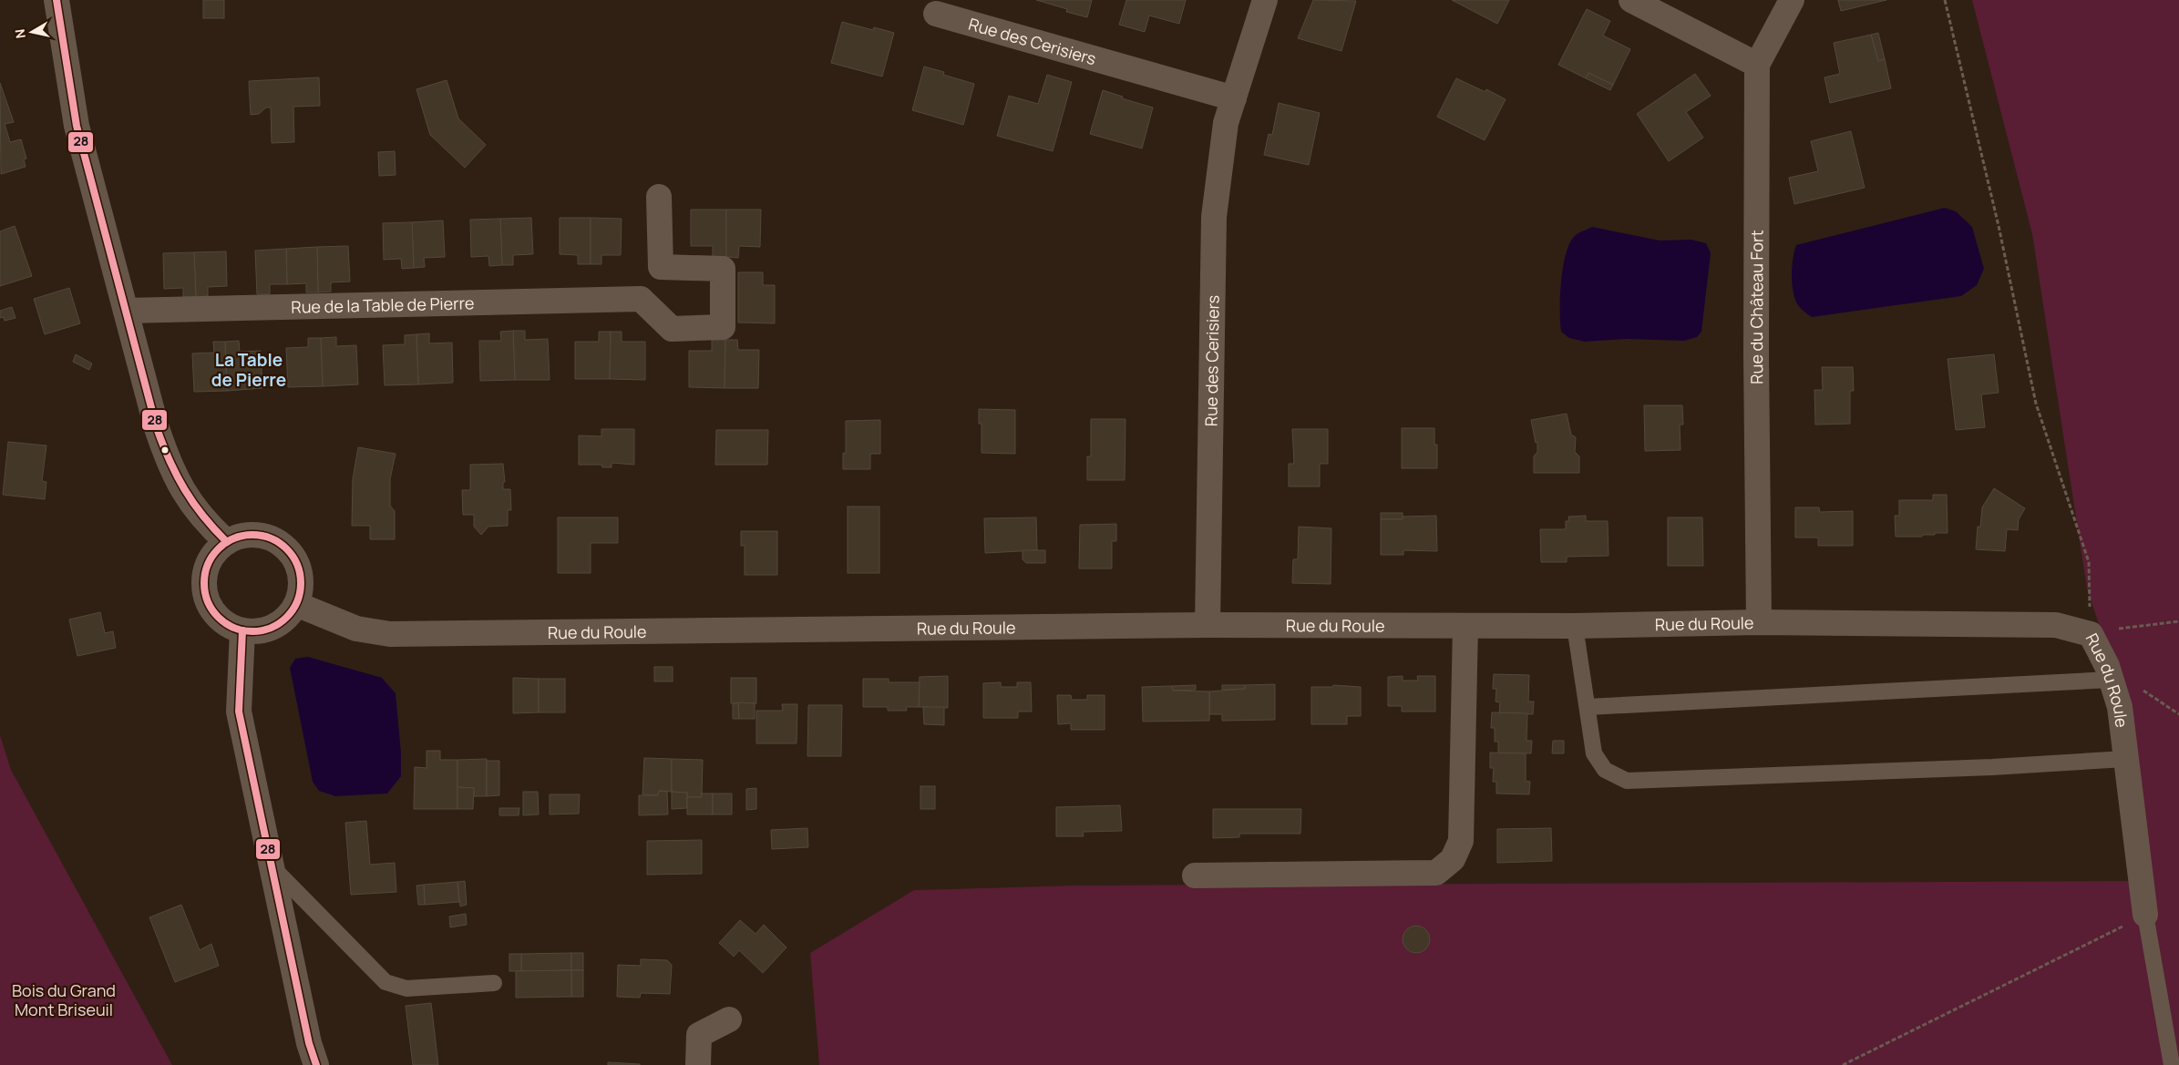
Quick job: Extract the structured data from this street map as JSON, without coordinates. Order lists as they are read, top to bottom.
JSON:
{
  "streets": {
    "street": [
      "Rue des Cerisiers",
      "Rue de la Table de Pierre",
      "Rue du Château Fort",
      "Rue du Roule"
    ]
  },
  "crossings": [
    ["Rue des Cerisiers", "Rue du Roule"],
    ["Rue du Château Fort", "Rue du Roule"]
  ],
  "districts": ["La Table de Pierre"],
  "parks": ["Bois du Grand Mont Briseuil"],
  "lines": ["transit line 28"],
  "north": "left"
}
